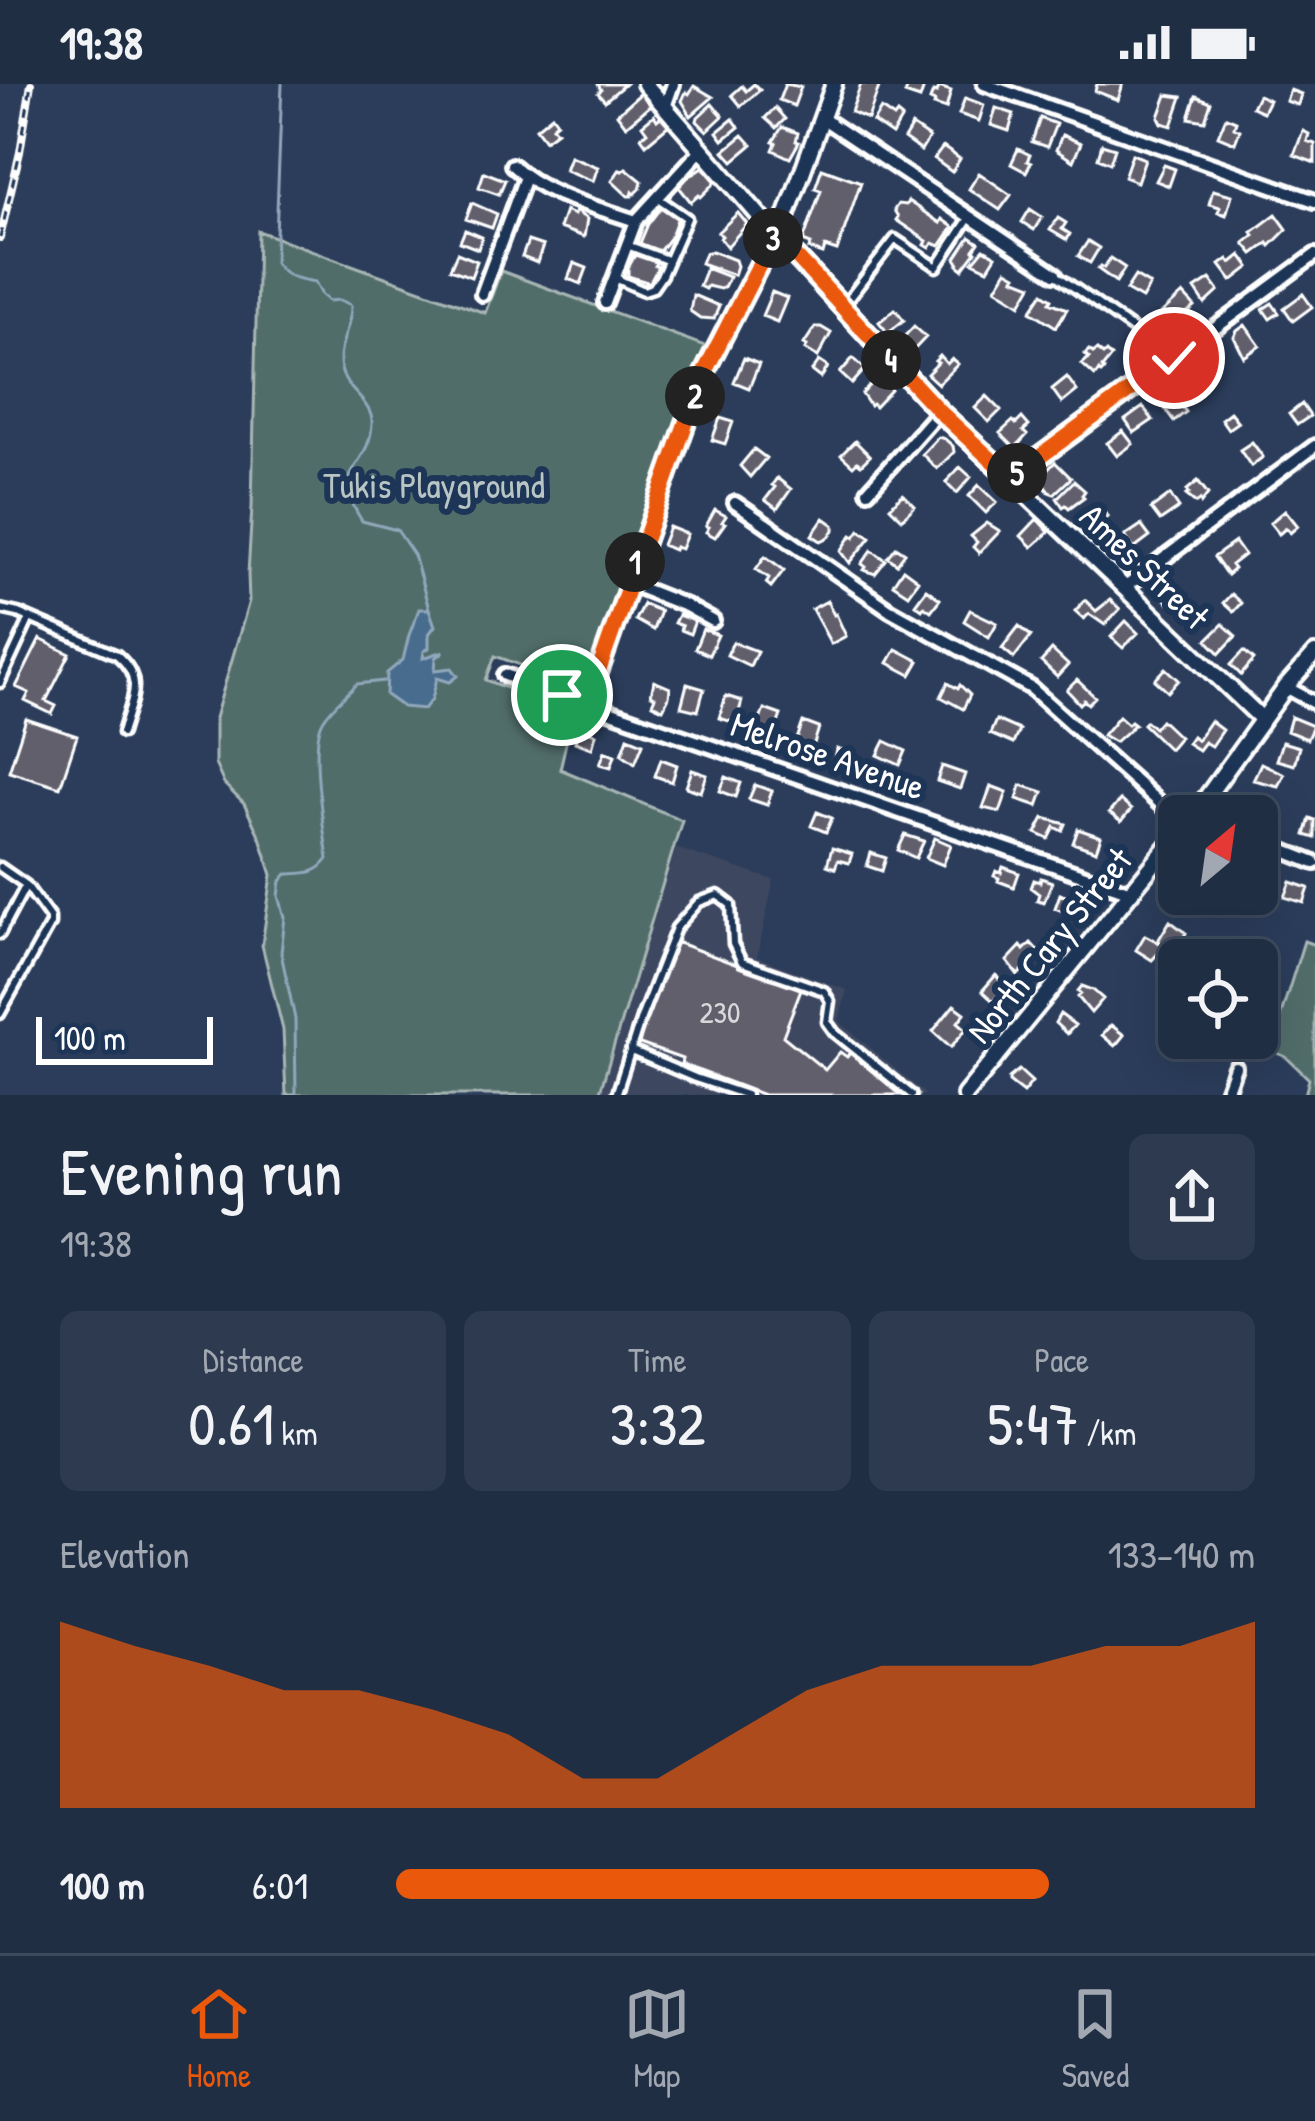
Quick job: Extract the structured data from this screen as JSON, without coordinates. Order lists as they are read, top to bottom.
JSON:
{
  "streets": {
    "street": ["Ames Street", "Melrose Avenue", "North Cary Street"]
  },
  "crossings": [
    ["Melrose Avenue", "North Cary Street"]
  ],
  "parks": ["Tukis Playground"],
  "house_numbers": ["230"],
  "scale_bar": "100 m",
  "north": "top right",
  "page": {
    "status": "19:38",
    "pins": [
      "3",
      "4",
      "2",
      "5",
      "1"
    ],
    "scale": "100 m",
    "heading": ["Evening run", "19:38"],
    "stats": [
      ["Distance", "0.61 km"],
      ["Time", "3:32"],
      ["Pace", "5:47 /km"]
    ],
    "chart": ["Elevation", "133–140 m"],
    "list": [
      {
        "name": "100 m",
        "note": "6:01"
      }
    ],
    "tabs": ["Home", "Map", "Saved"]
  }
}
